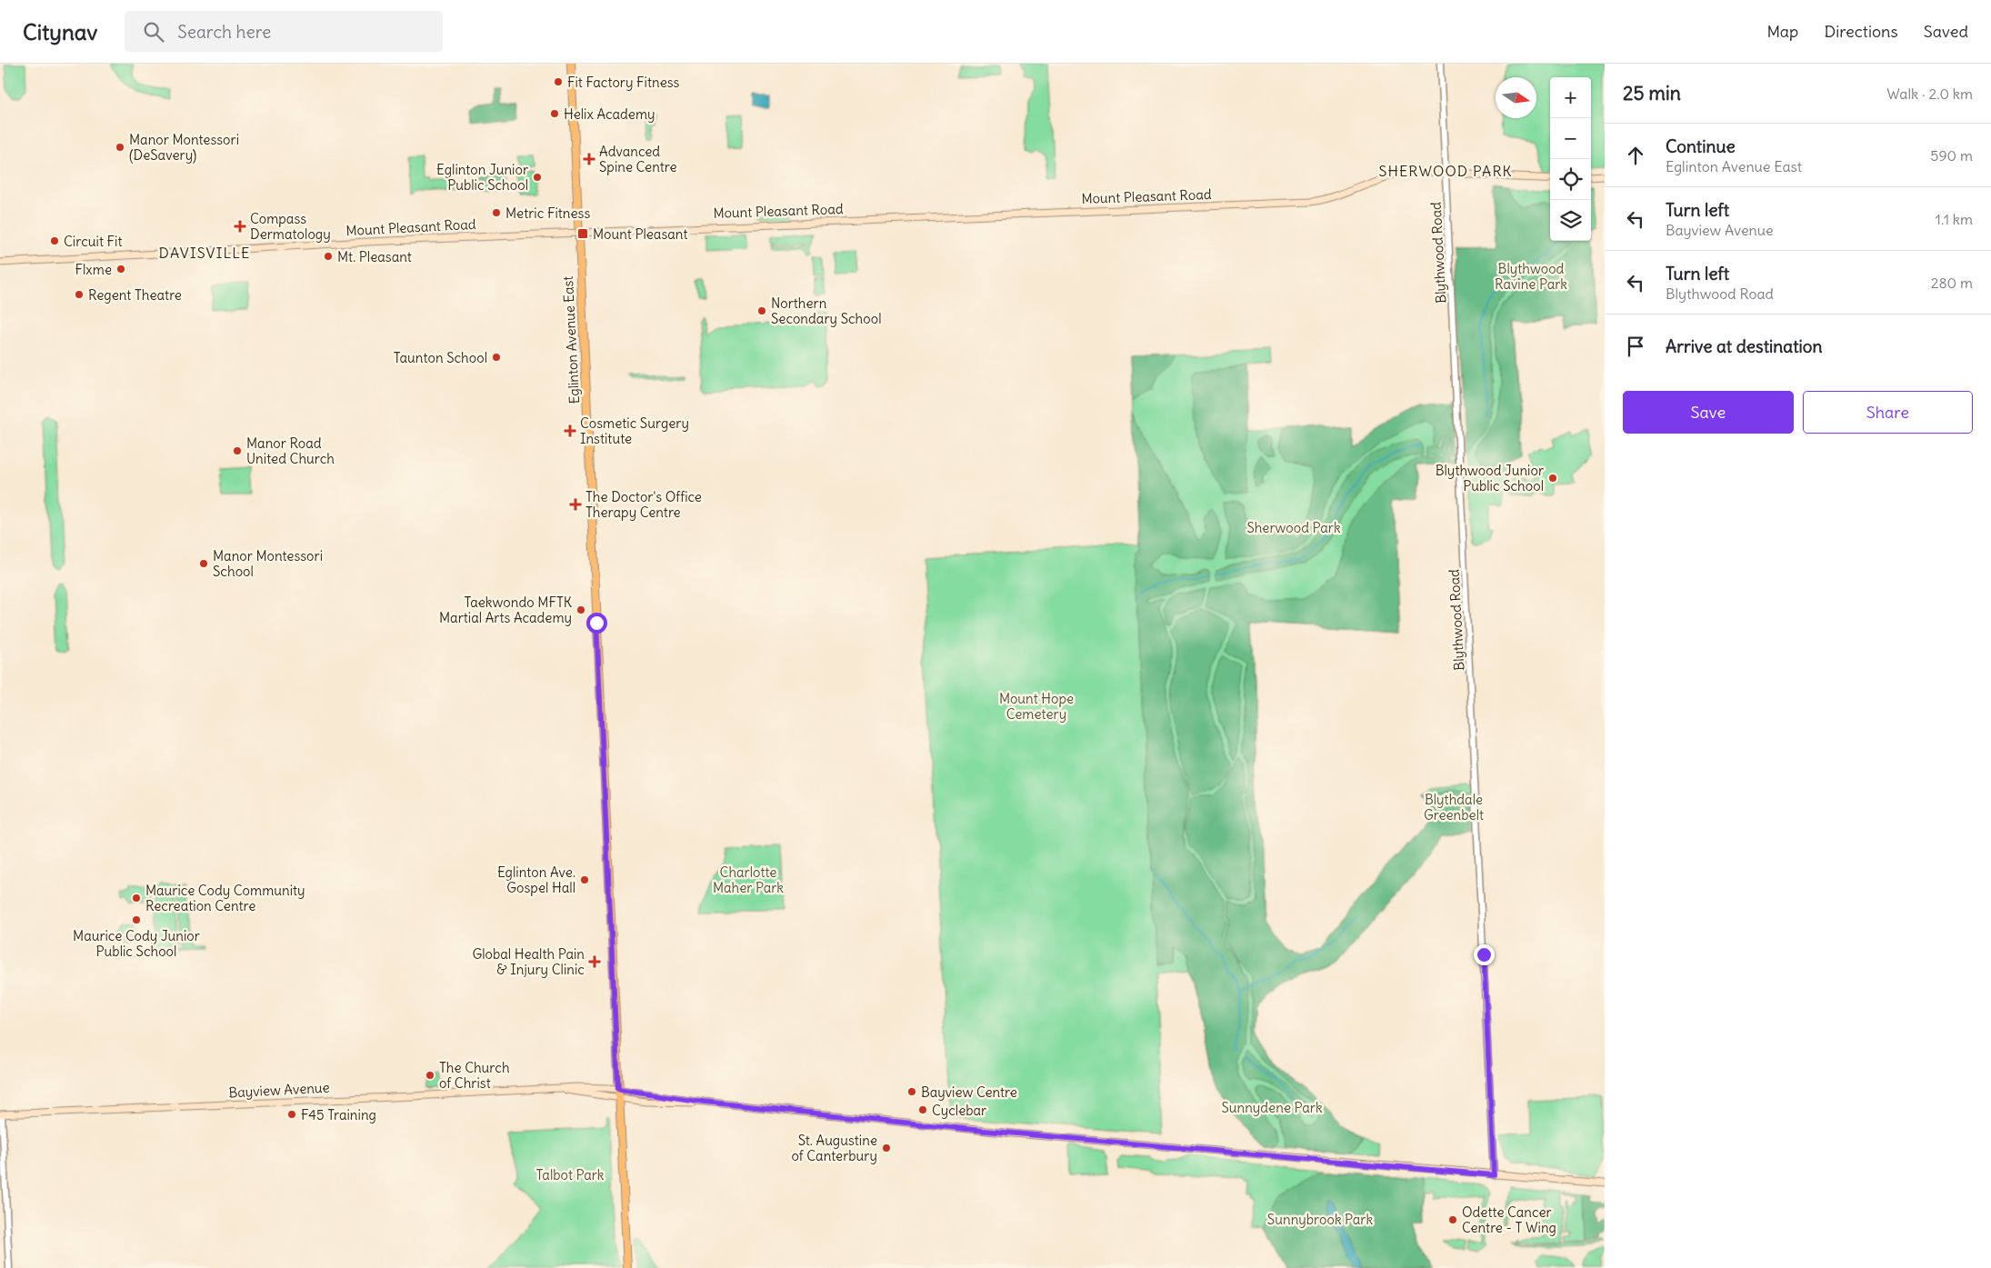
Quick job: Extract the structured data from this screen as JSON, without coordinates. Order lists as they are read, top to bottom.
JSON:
{
  "streets": {
    "main road": ["Mount Pleasant Road", "Eglinton Avenue East", "Bayview Avenue"],
    "street": ["Blythwood Road"]
  },
  "crossings": [
    ["Mount Pleasant Road", "Blythwood Road"],
    ["Mount Pleasant Road", "Eglinton Avenue East"],
    ["Blythwood Road", "Bayview Avenue"],
    ["Eglinton Avenue East", "Bayview Avenue"]
  ],
  "districts": ["SHERWOOD PARK", "DAVISVILLE"],
  "parks": [
    "Blythwood Ravine Park",
    "Sherwood Park",
    "Mount Hope Cemetery",
    "Blythdale Greenbelt",
    "Charlotte Maher Park",
    "Sunnydene Park",
    "Talbot Park",
    "Sunnybrook Park"
  ],
  "places": {
    "other": [
      "Fit Factory Fitness",
      "Helix Academy",
      "Manor Montessori (DeSavery)",
      "Eglinton Junior Public School",
      "Metric Fitness",
      "Circuit Fit",
      "Mt. Pleasant",
      "Flxme",
      "Regent Theatre",
      "Northern Secondary School",
      "Taunton School",
      "Manor Road United Church",
      "Blythwood Junior Public School",
      "Manor Montessori School",
      "Taekwondo MFTK Martial Arts Academy",
      "Eglinton Ave. Gospel Hall",
      "Maurice Cody Community Recreation Centre",
      "Maurice Cody Junior Public School",
      "The Church of Christ",
      "Bayview Centre",
      "Cyclebar",
      "F45 Training",
      "St. Augustine of Canterbury",
      "Odette Cancer Centre - T Wing"
    ],
    "health": [
      "Advanced Spine Centre",
      "Compass Dermatology",
      "Cosmetic Surgery Institute",
      "The Doctor's Office Therapy Centre",
      "Global Health Pain & Injury Clinic"
    ],
    "transit": ["Mount Pleasant"]
  },
  "north": "right",
  "page": {
    "header": "Citynav",
    "search": "Search here",
    "nav": ["Map", "Directions", "Saved"],
    "heading": ["25 min", "Walk · 2.0 km"],
    "map_buttons": ["+", "−"],
    "list": [
      ["Continue", "Eglinton Avenue East", "590 m"],
      ["Turn left", "Bayview Avenue", "1.1 km"],
      ["Turn left", "Blythwood Road", "280 m"],
      "Arrive at destination"
    ],
    "buttons": ["Save", "Share"]
  }
}
